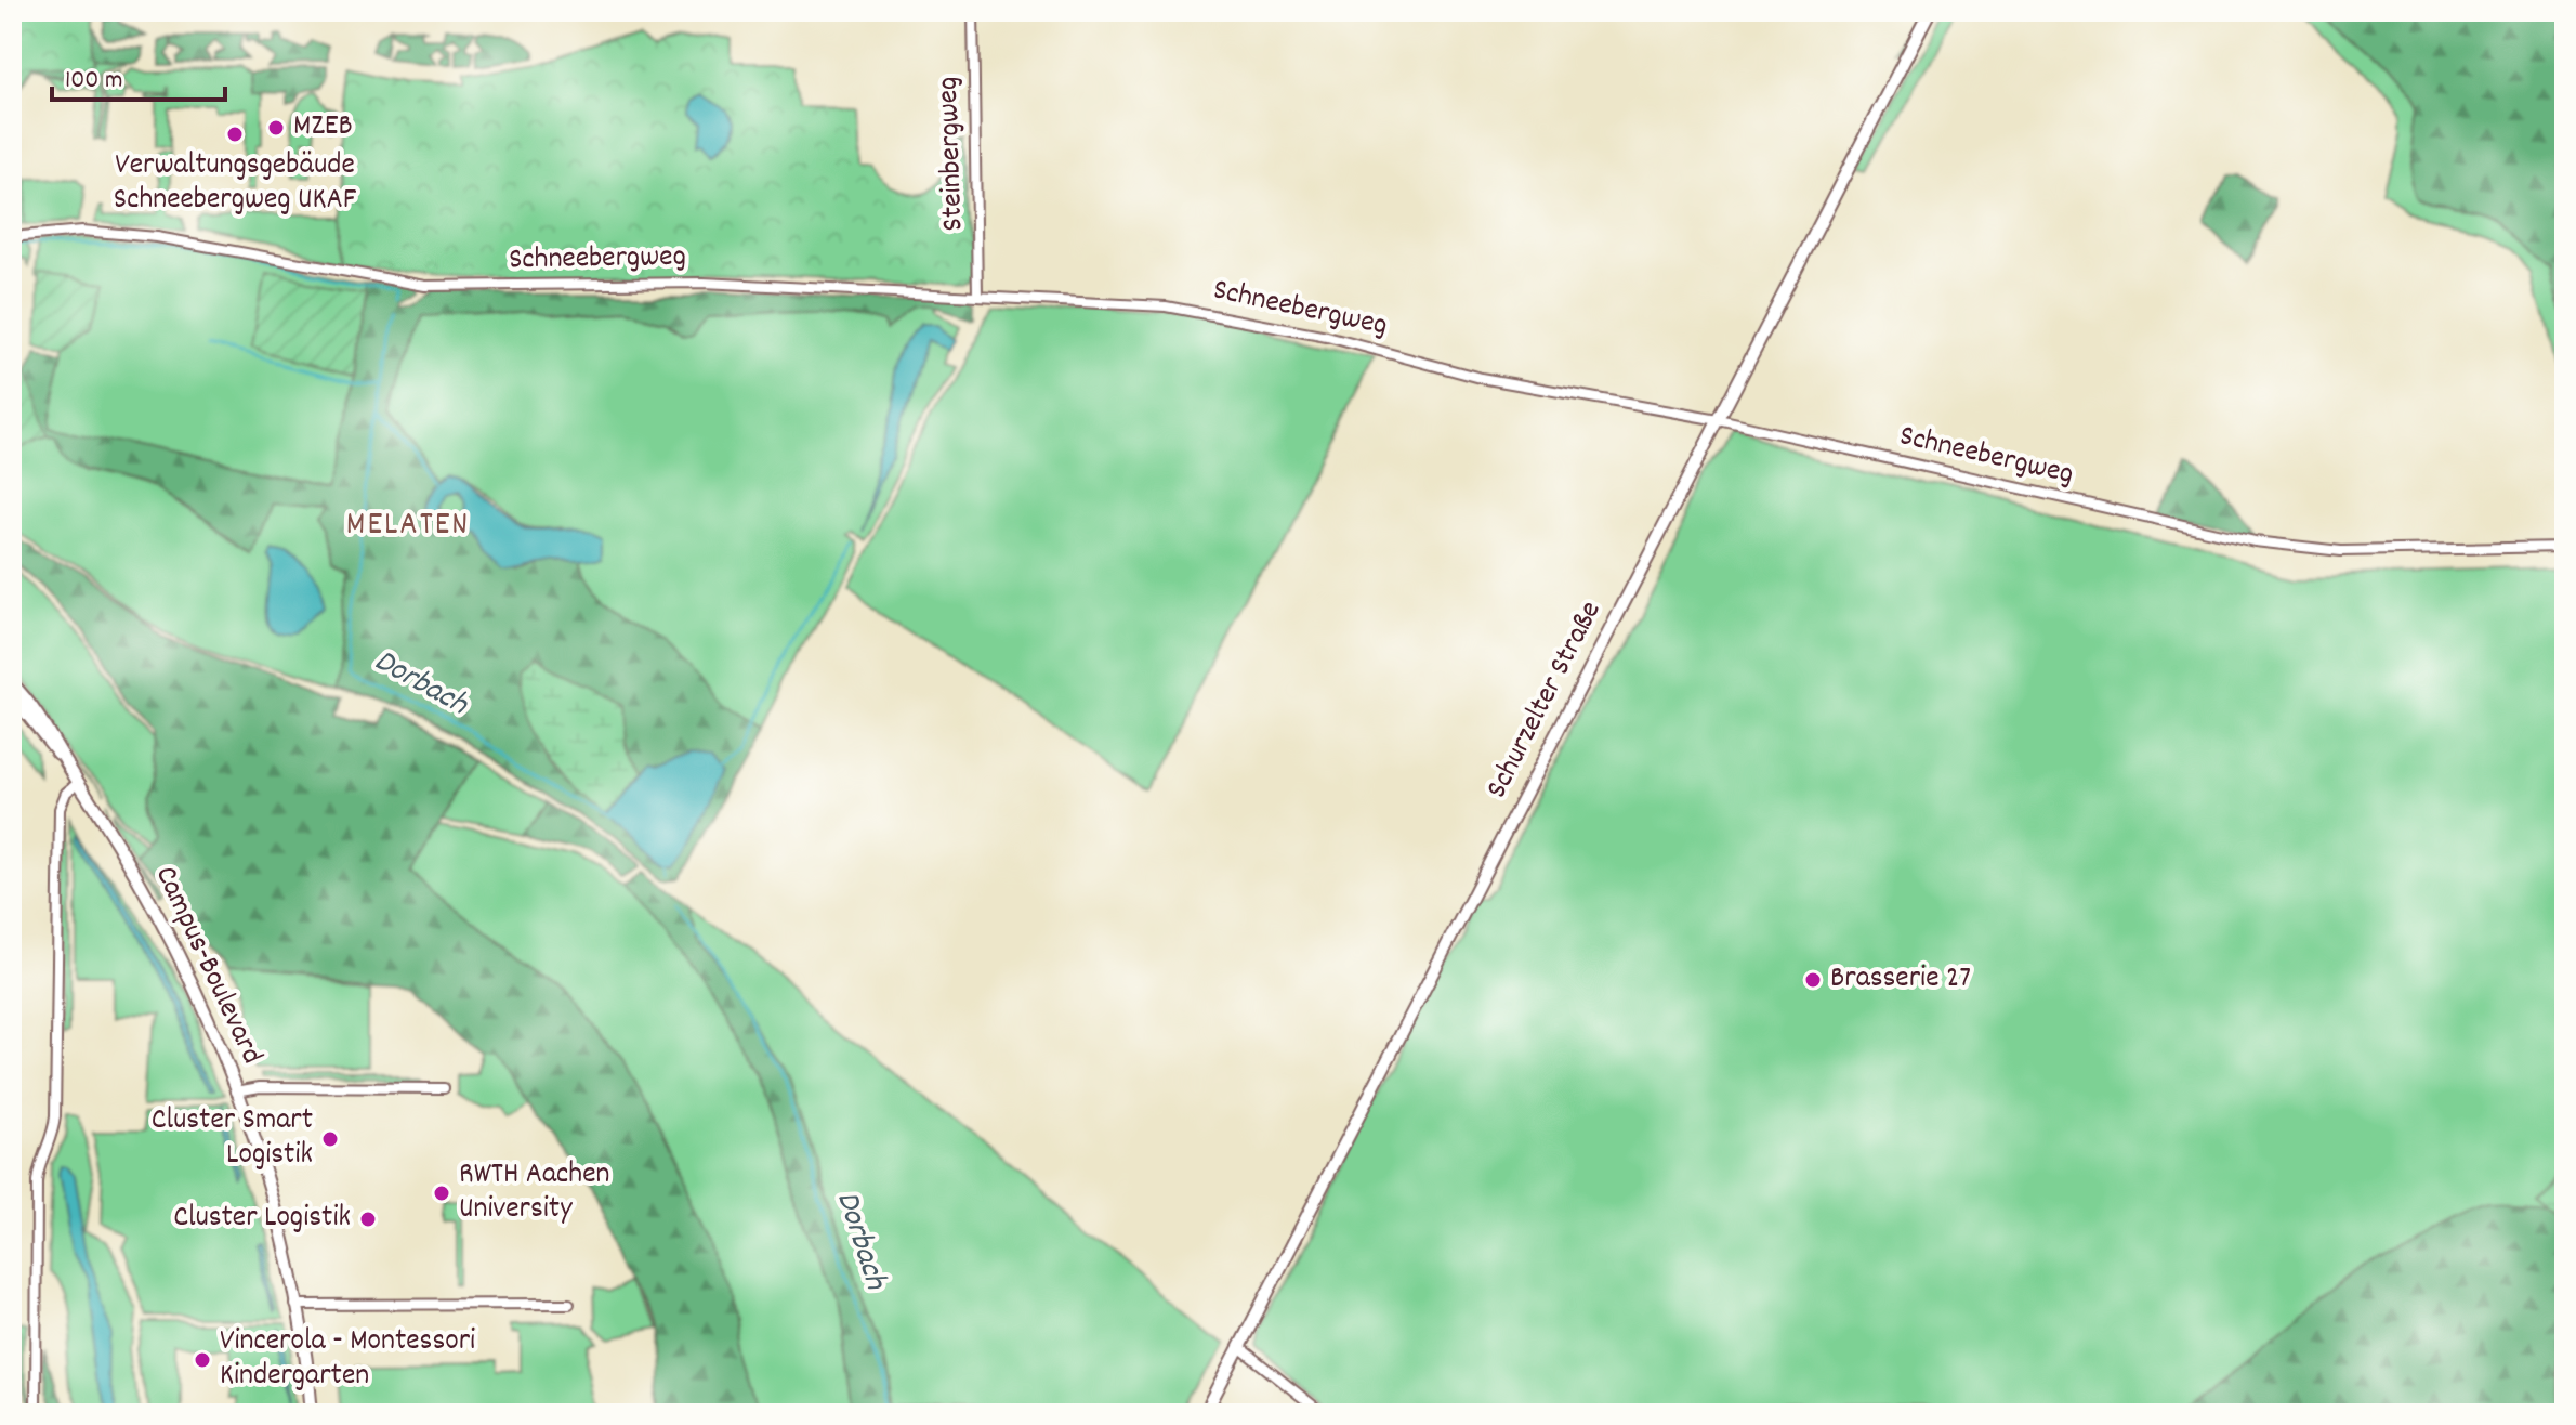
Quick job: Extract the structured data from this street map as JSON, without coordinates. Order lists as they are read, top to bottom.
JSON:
{
  "streets": {
    "street": [
      "Steinbergweg",
      "Schneebergweg",
      "Schurzelter Straße",
      "Campus-Boulevard"
    ]
  },
  "crossings": [
    ["Steinbergweg", "Schneebergweg"],
    ["Schneebergweg", "Schurzelter Straße"]
  ],
  "districts": ["MELATEN"],
  "water": ["Dorbach"],
  "places": [
    "MZEB",
    "Verwaltungsgebäude Schneebergweg UKAF",
    "Brasserie 27",
    "Cluster Smart Logistik",
    "RWTH Aachen University",
    "Cluster Logistik",
    "Vincerola - Montessori Kindergarten"
  ],
  "scale_bar": "100 m"
}
